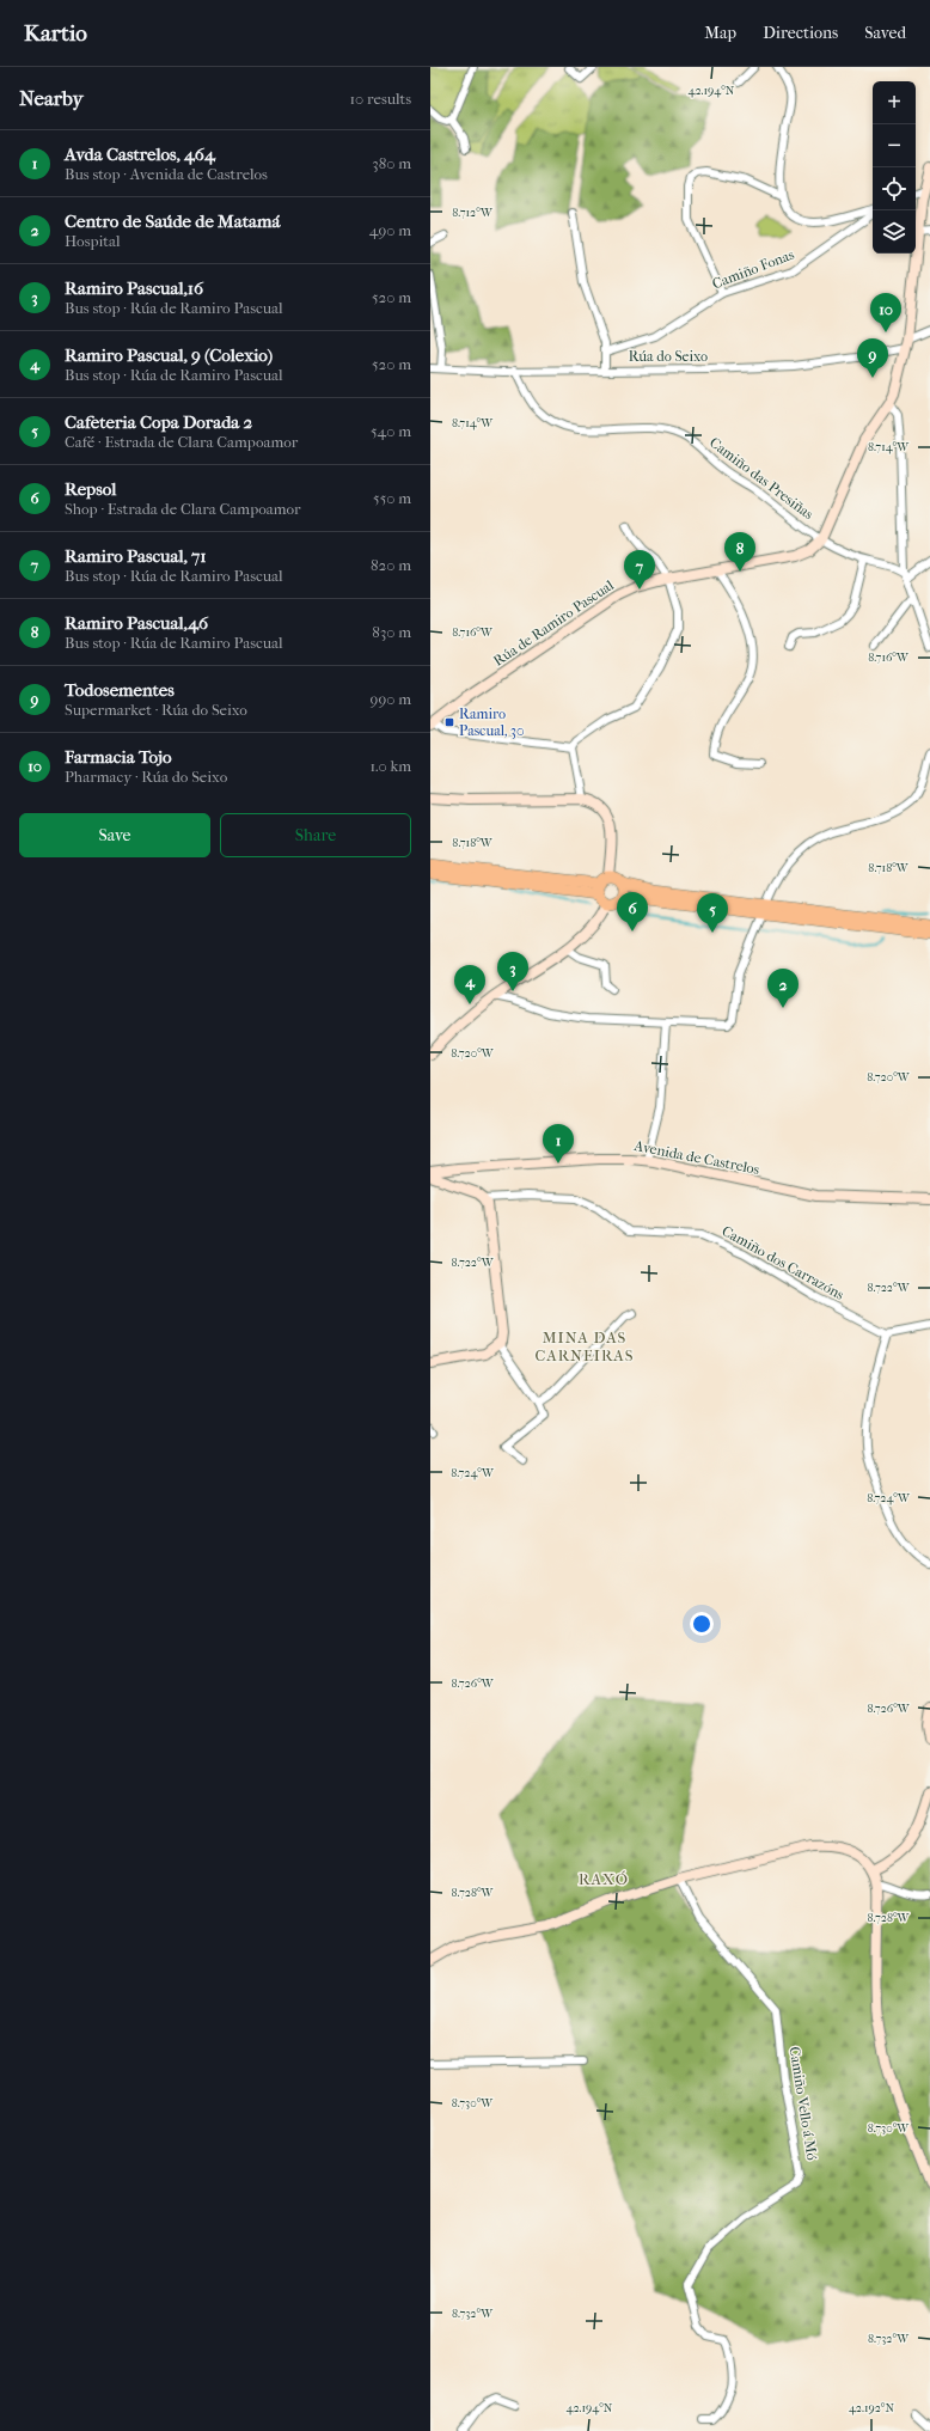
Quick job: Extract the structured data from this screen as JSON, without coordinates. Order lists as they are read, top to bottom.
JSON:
{
  "streets": {
    "street": [
      "Camiño Fonas",
      "Rúa do Seixo",
      "Camiño das Presiñas",
      "Rúa de Ramiro Pascual",
      "Avenida de Castrelos",
      "Camiño dos Carrazóns",
      "Camiño Vello á Mó"
    ]
  },
  "crossings": [
    ["Rúa do Seixo", "Camiño das Presiñas"],
    ["Camiño das Presiñas", "Rúa de Ramiro Pascual"]
  ],
  "districts": ["MINA DAS CARNEIRAS", "RAXÓ"],
  "places": {
    "transit": ["Ramiro Pascual, 30"]
  },
  "page": {
    "header": "Kartio",
    "nav": ["Map", "Directions", "Saved"],
    "heading": ["Nearby", "10 results"],
    "map_buttons": ["+", "−"],
    "list": [
      {
        "mark": "1",
        "name": "Avda Castrelos, 464",
        "note": "Bus stop · Avenida de Castrelos",
        "value": "380 m"
      },
      {
        "mark": "2",
        "name": "Centro de Saúde de Matamá",
        "note": "Hospital",
        "value": "490 m"
      },
      {
        "mark": "3",
        "name": "Ramiro Pascual,16",
        "note": "Bus stop · Rúa de Ramiro Pascual",
        "value": "520 m"
      },
      {
        "mark": "4",
        "name": "Ramiro Pascual, 9 (Colexio)",
        "note": "Bus stop · Rúa de Ramiro Pascual",
        "value": "520 m"
      },
      {
        "mark": "5",
        "name": "Cafeteria Copa Dorada 2",
        "note": "Café · Estrada de Clara Campoamor",
        "value": "540 m"
      },
      {
        "mark": "6",
        "name": "Repsol",
        "note": "Shop · Estrada de Clara Campoamor",
        "value": "550 m"
      },
      {
        "mark": "7",
        "name": "Ramiro Pascual, 71",
        "note": "Bus stop · Rúa de Ramiro Pascual",
        "value": "820 m"
      },
      {
        "mark": "8",
        "name": "Ramiro Pascual,46",
        "note": "Bus stop · Rúa de Ramiro Pascual",
        "value": "830 m"
      },
      {
        "mark": "9",
        "name": "Todosementes",
        "note": "Supermarket · Rúa do Seixo",
        "value": "990 m"
      },
      {
        "mark": "10",
        "name": "Farmacia Tojo",
        "note": "Pharmacy · Rúa do Seixo",
        "value": "1.0 km"
      }
    ],
    "pins": [
      "10",
      "9",
      "8",
      "7",
      "6",
      "5",
      "3",
      "4",
      "2",
      "1"
    ],
    "buttons": ["Save", "Share"]
  },
  "coordinates": [
    "42.194°N",
    "8.712°W",
    "8.714°W",
    "8.716°W",
    "8.718°W",
    "8.720°W",
    "8.722°W",
    "8.724°W",
    "8.726°W",
    "8.728°W",
    "8.730°W",
    "8.732°W",
    "42.192°N"
  ]
}
